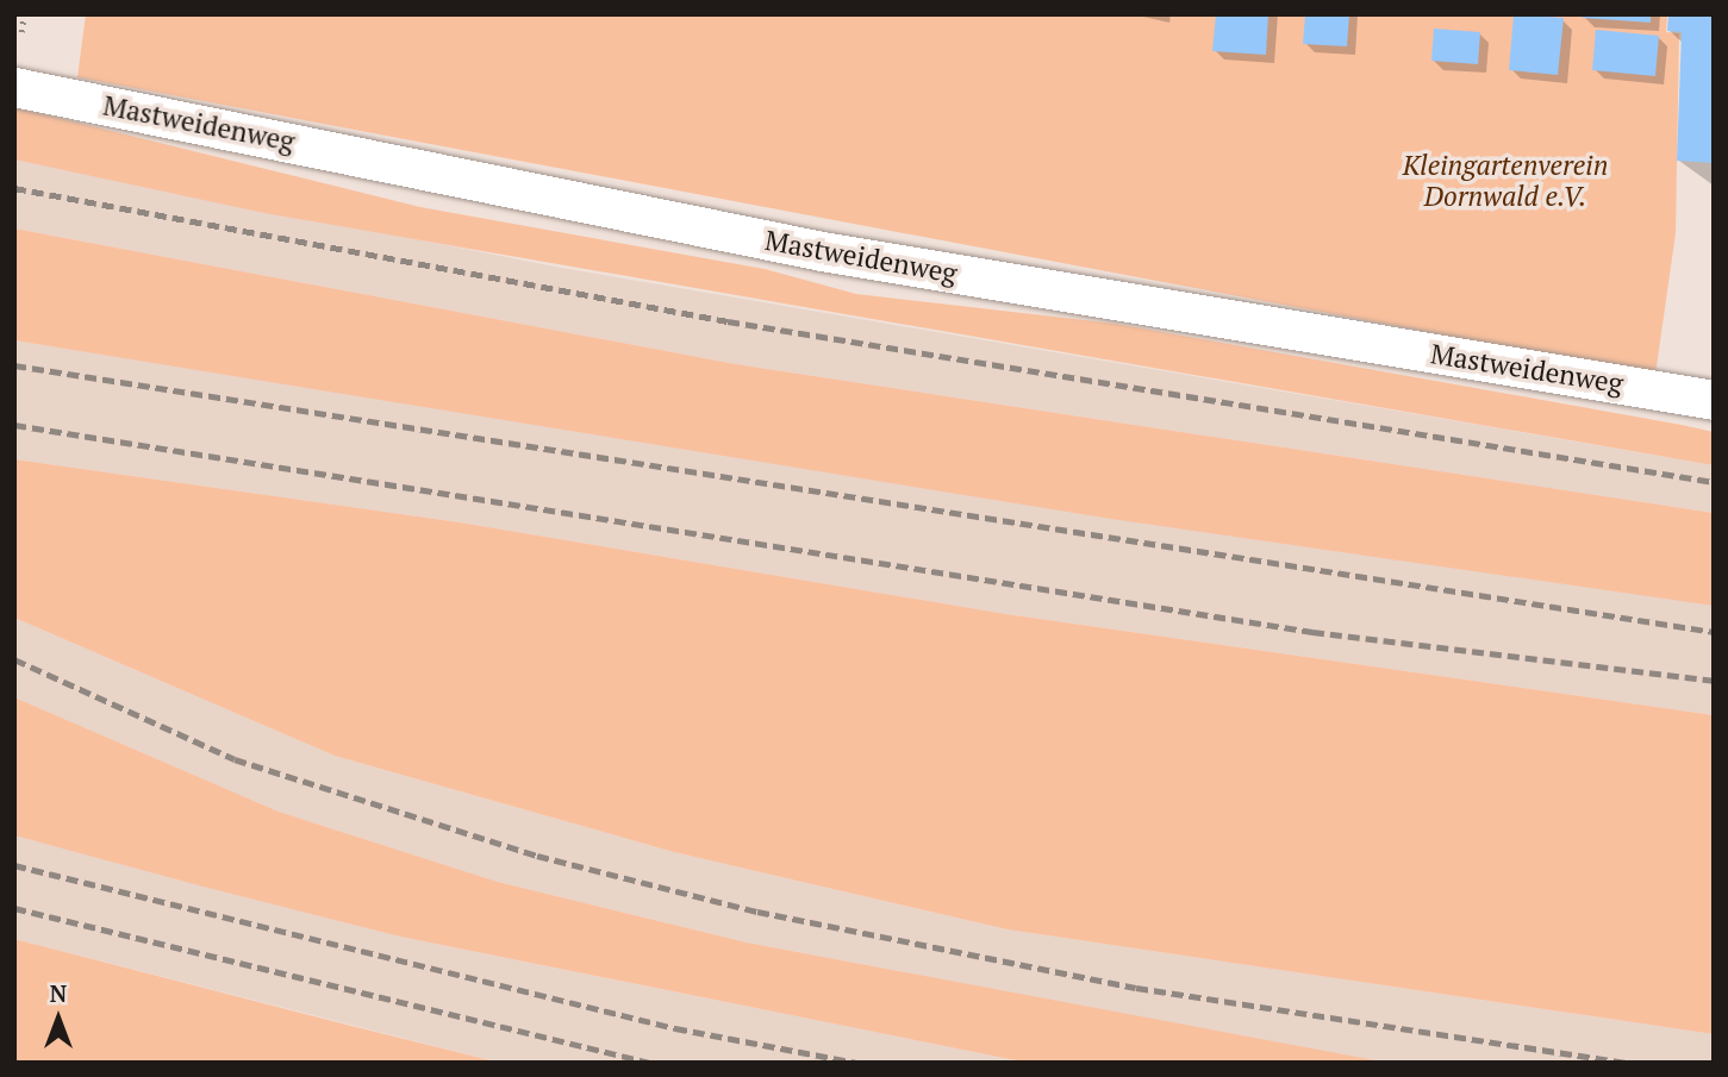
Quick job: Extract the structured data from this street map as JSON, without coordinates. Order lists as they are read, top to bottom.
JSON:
{
  "streets": {
    "lane": ["Mastweidenweg"]
  },
  "parks": ["Kleingartenverein Dornwald e.V."],
  "north": "top"
}
